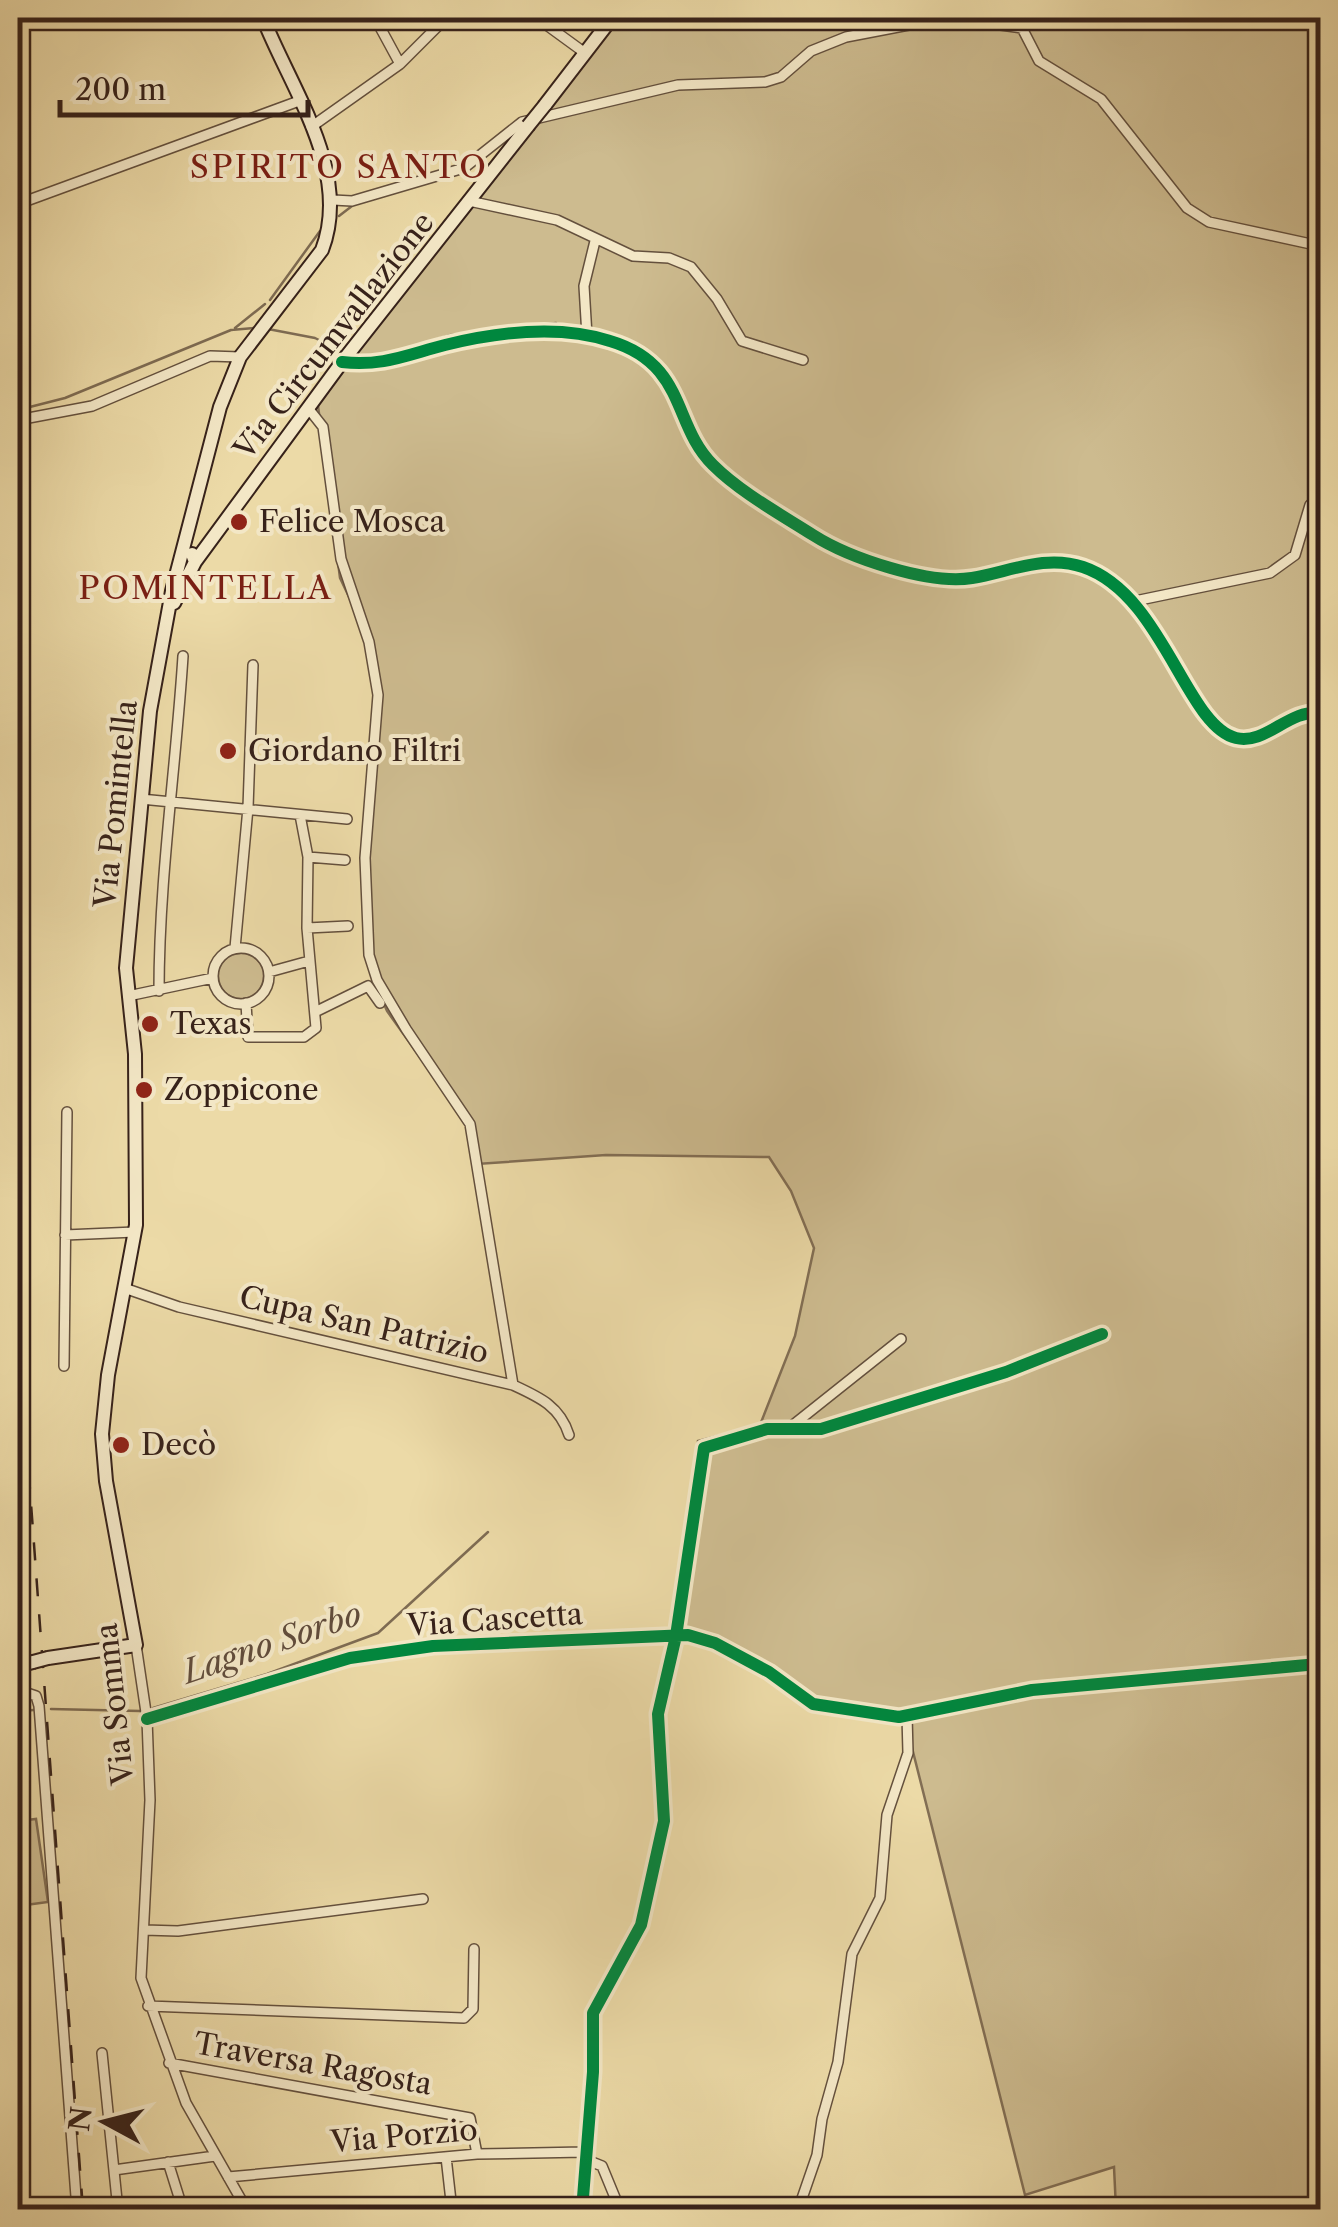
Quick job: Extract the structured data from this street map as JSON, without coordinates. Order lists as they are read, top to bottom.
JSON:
{
  "streets": {
    "main road": ["Via Circumvallazione", "Via Pomintella", "Via Somma"],
    "street": [
      "Cupa San Patrizio",
      "Via Cascetta",
      "Traversa Ragosta",
      "Via Porzio"
    ]
  },
  "crossings": [
    ["Via Circumvallazione", "Via Pomintella"],
    ["Via Pomintella", "Via Somma"],
    ["Cupa San Patrizio", "Via Somma"],
    ["Via Cascetta", "Via Somma"],
    ["Via Somma", "Traversa Ragosta"],
    ["Via Somma", "Via Porzio"],
    ["Traversa Ragosta", "Via Porzio"]
  ],
  "districts": ["SPIRITO SANTO", "POMINTELLA"],
  "water": ["Lagno Sorbo"],
  "places": [
    "Felice Mosca",
    "Giordano Filtri",
    "Texas",
    "Zoppicone",
    "Decò"
  ],
  "scale_bar": "200 m",
  "north": "left"
}
